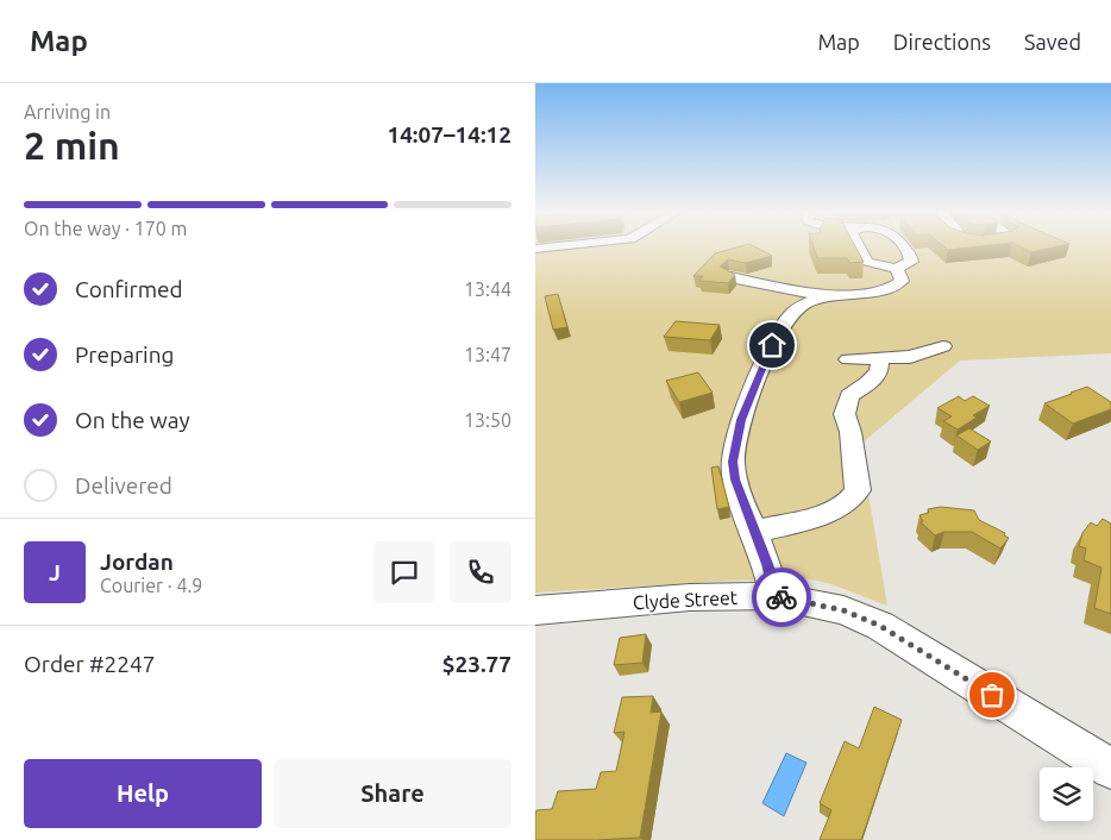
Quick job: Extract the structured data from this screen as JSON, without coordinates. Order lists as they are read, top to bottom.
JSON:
{
  "streets": {
    "street": ["Clyde Street"]
  },
  "page": {
    "header": "Map",
    "nav": ["Map", "Directions", "Saved"],
    "heading": ["2 min", "Arriving in", "14:07–14:12"],
    "panel": [
      "Jordan",
      "Courier · 4.9",
      "Order #2247",
      "$23.77"
    ],
    "bar": "On the way · 170 m",
    "list": [
      ["Confirmed", "13:44"],
      ["Preparing", "13:47"],
      ["On the way", "13:50"],
      "Delivered"
    ],
    "round": "J",
    "buttons": ["Help", "Share"]
  }
}
